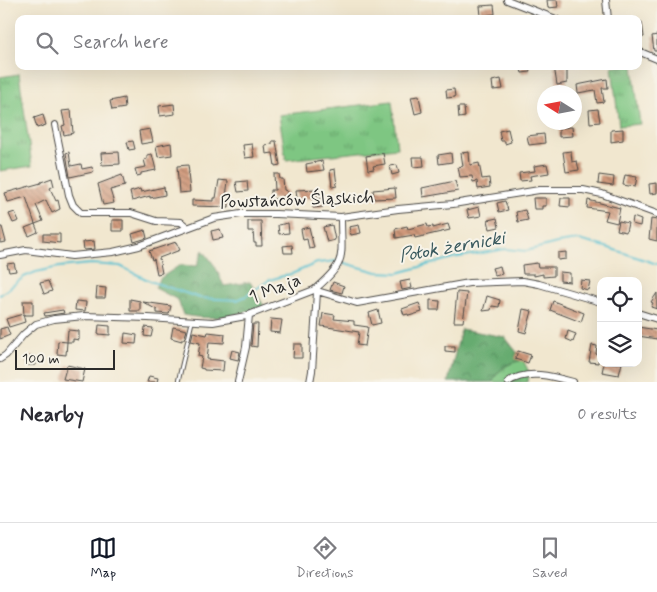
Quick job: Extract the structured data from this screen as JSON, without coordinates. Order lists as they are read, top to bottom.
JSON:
{
  "streets": {
    "street": ["Powstańców Śląskich", "1 Maja"]
  },
  "water": ["Potok żernicki"],
  "scale_bar": "100 m",
  "north": "left",
  "page": {
    "search": "Search here",
    "scale": "100 m",
    "heading": ["Nearby", "0 results"],
    "nav": ["Map", "Directions", "Saved"]
  }
}
